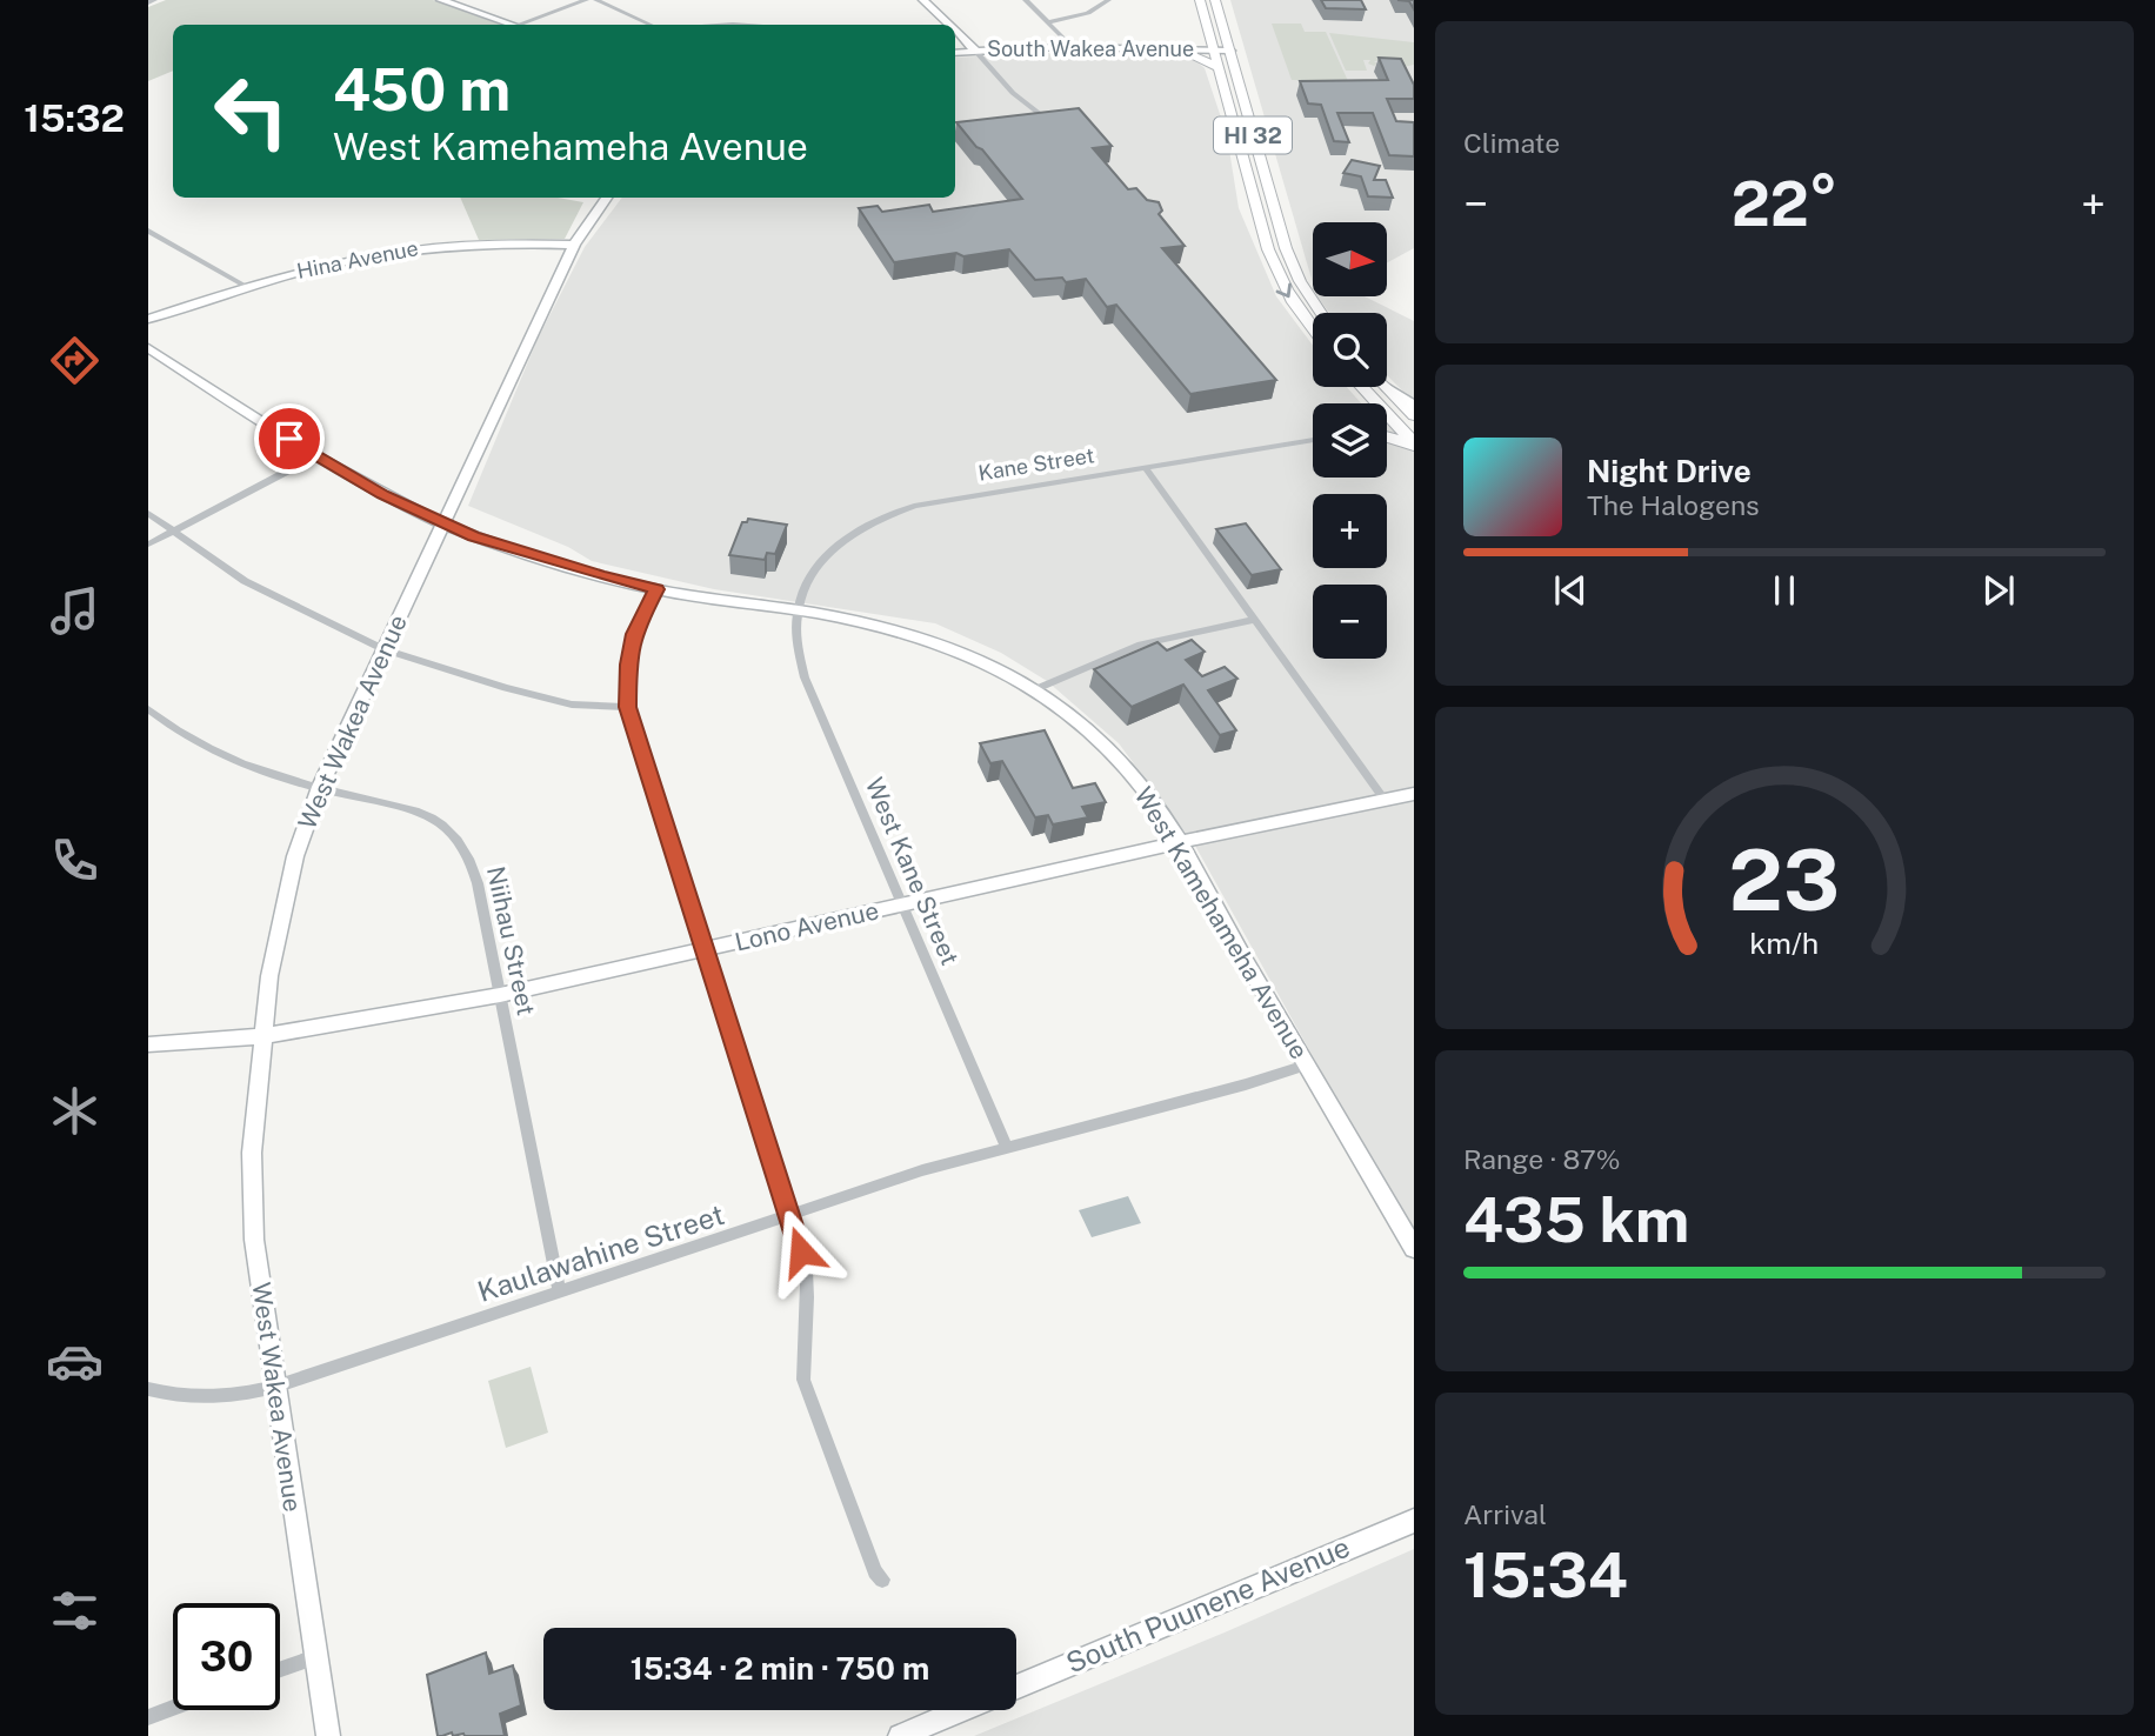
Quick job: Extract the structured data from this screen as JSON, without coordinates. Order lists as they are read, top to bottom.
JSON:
{
  "streets": {
    "main road": ["HI 32"],
    "street": [
      "South Wakea Avenue",
      "Hina Avenue",
      "Kane Street",
      "West Wakea Avenue",
      "West Kane Street",
      "West Kamehameha Avenue",
      "Lono Avenue",
      "Niihau Street",
      "Kaulawahine Street",
      "South Puunene Avenue"
    ]
  },
  "crossings": [
    ["South Wakea Avenue", "HI 32"],
    ["Hina Avenue", "West Wakea Avenue"],
    ["Kane Street", "West Kane Street"],
    ["Kane Street", "West Kamehameha Avenue"],
    ["West Wakea Avenue", "West Kamehameha Avenue"],
    ["West Wakea Avenue", "Lono Avenue"],
    ["West Wakea Avenue", "Niihau Street"],
    ["West Wakea Avenue", "Kaulawahine Street"],
    ["West Kane Street", "West Kamehameha Avenue"],
    ["West Kane Street", "Lono Avenue"],
    ["West Kane Street", "Kaulawahine Street"],
    ["West Kamehameha Avenue", "Lono Avenue"],
    ["West Kamehameha Avenue", "Kaulawahine Street"],
    ["Lono Avenue", "Niihau Street"],
    ["Niihau Street", "Kaulawahine Street"]
  ],
  "north": "right",
  "page": {
    "tabs": "15:32",
    "tile": [
      "Climate",
      ["Range · 87%", "435 km"],
      ["Arrival", "15:34"]
    ],
    "turn": ["450 m", "West Kamehameha Avenue"],
    "heat": ["−", "22°", "+"],
    "map_buttons": ["+", "−"],
    "song": ["Night Drive", "The Halogens"],
    "limit": "30",
    "trip": "15:34 · 2 min · 750 m",
    "gauge": ["23", "km/h"]
  }
}
